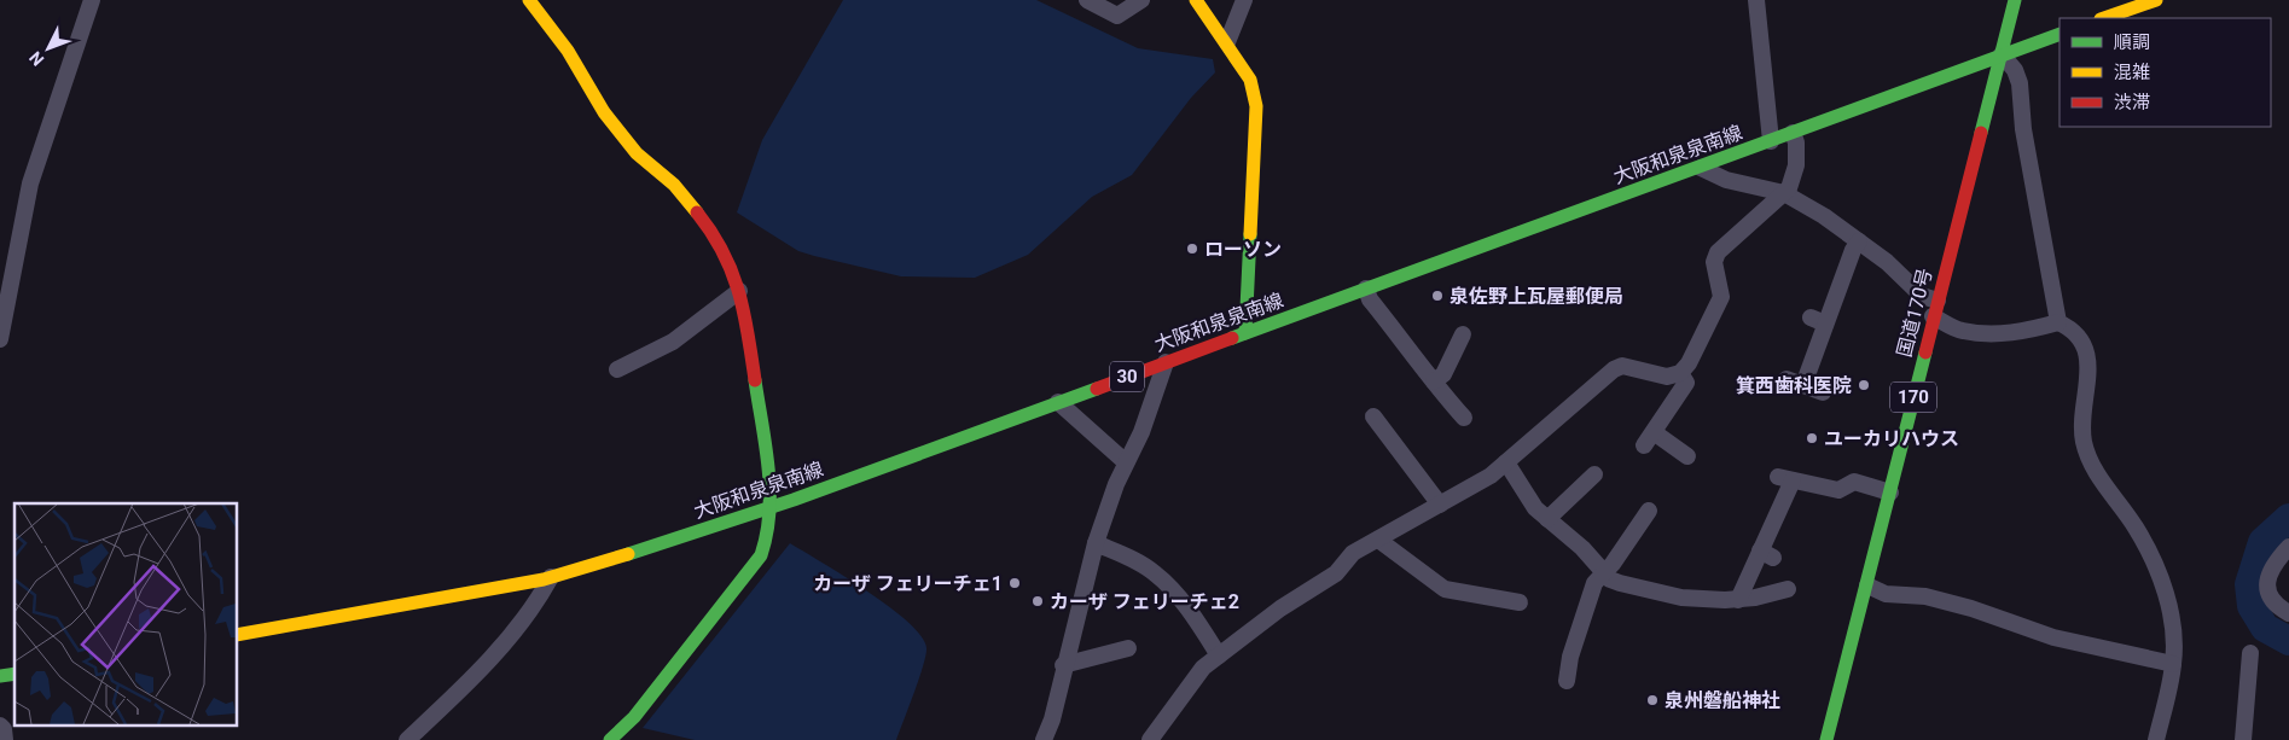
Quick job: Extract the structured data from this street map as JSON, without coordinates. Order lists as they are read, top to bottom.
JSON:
{
  "streets": {
    "main road": [
      "大阪和泉泉南線",
      "国道170号",
      "30",
      "170"
    ]
  },
  "crossings": [
    ["大阪和泉泉南線", "国道170号"]
  ],
  "places": [
    "ローソン",
    "泉佐野上瓦屋郵便局",
    "箕西歯科医院",
    "ユーカリハウス",
    "カーザ フェリーチェ1",
    "カーザ フェリーチェ2",
    "泉州磐船神社"
  ],
  "legend": ["順調", "混雑", "渋滞"],
  "north": "bottom left"
}
